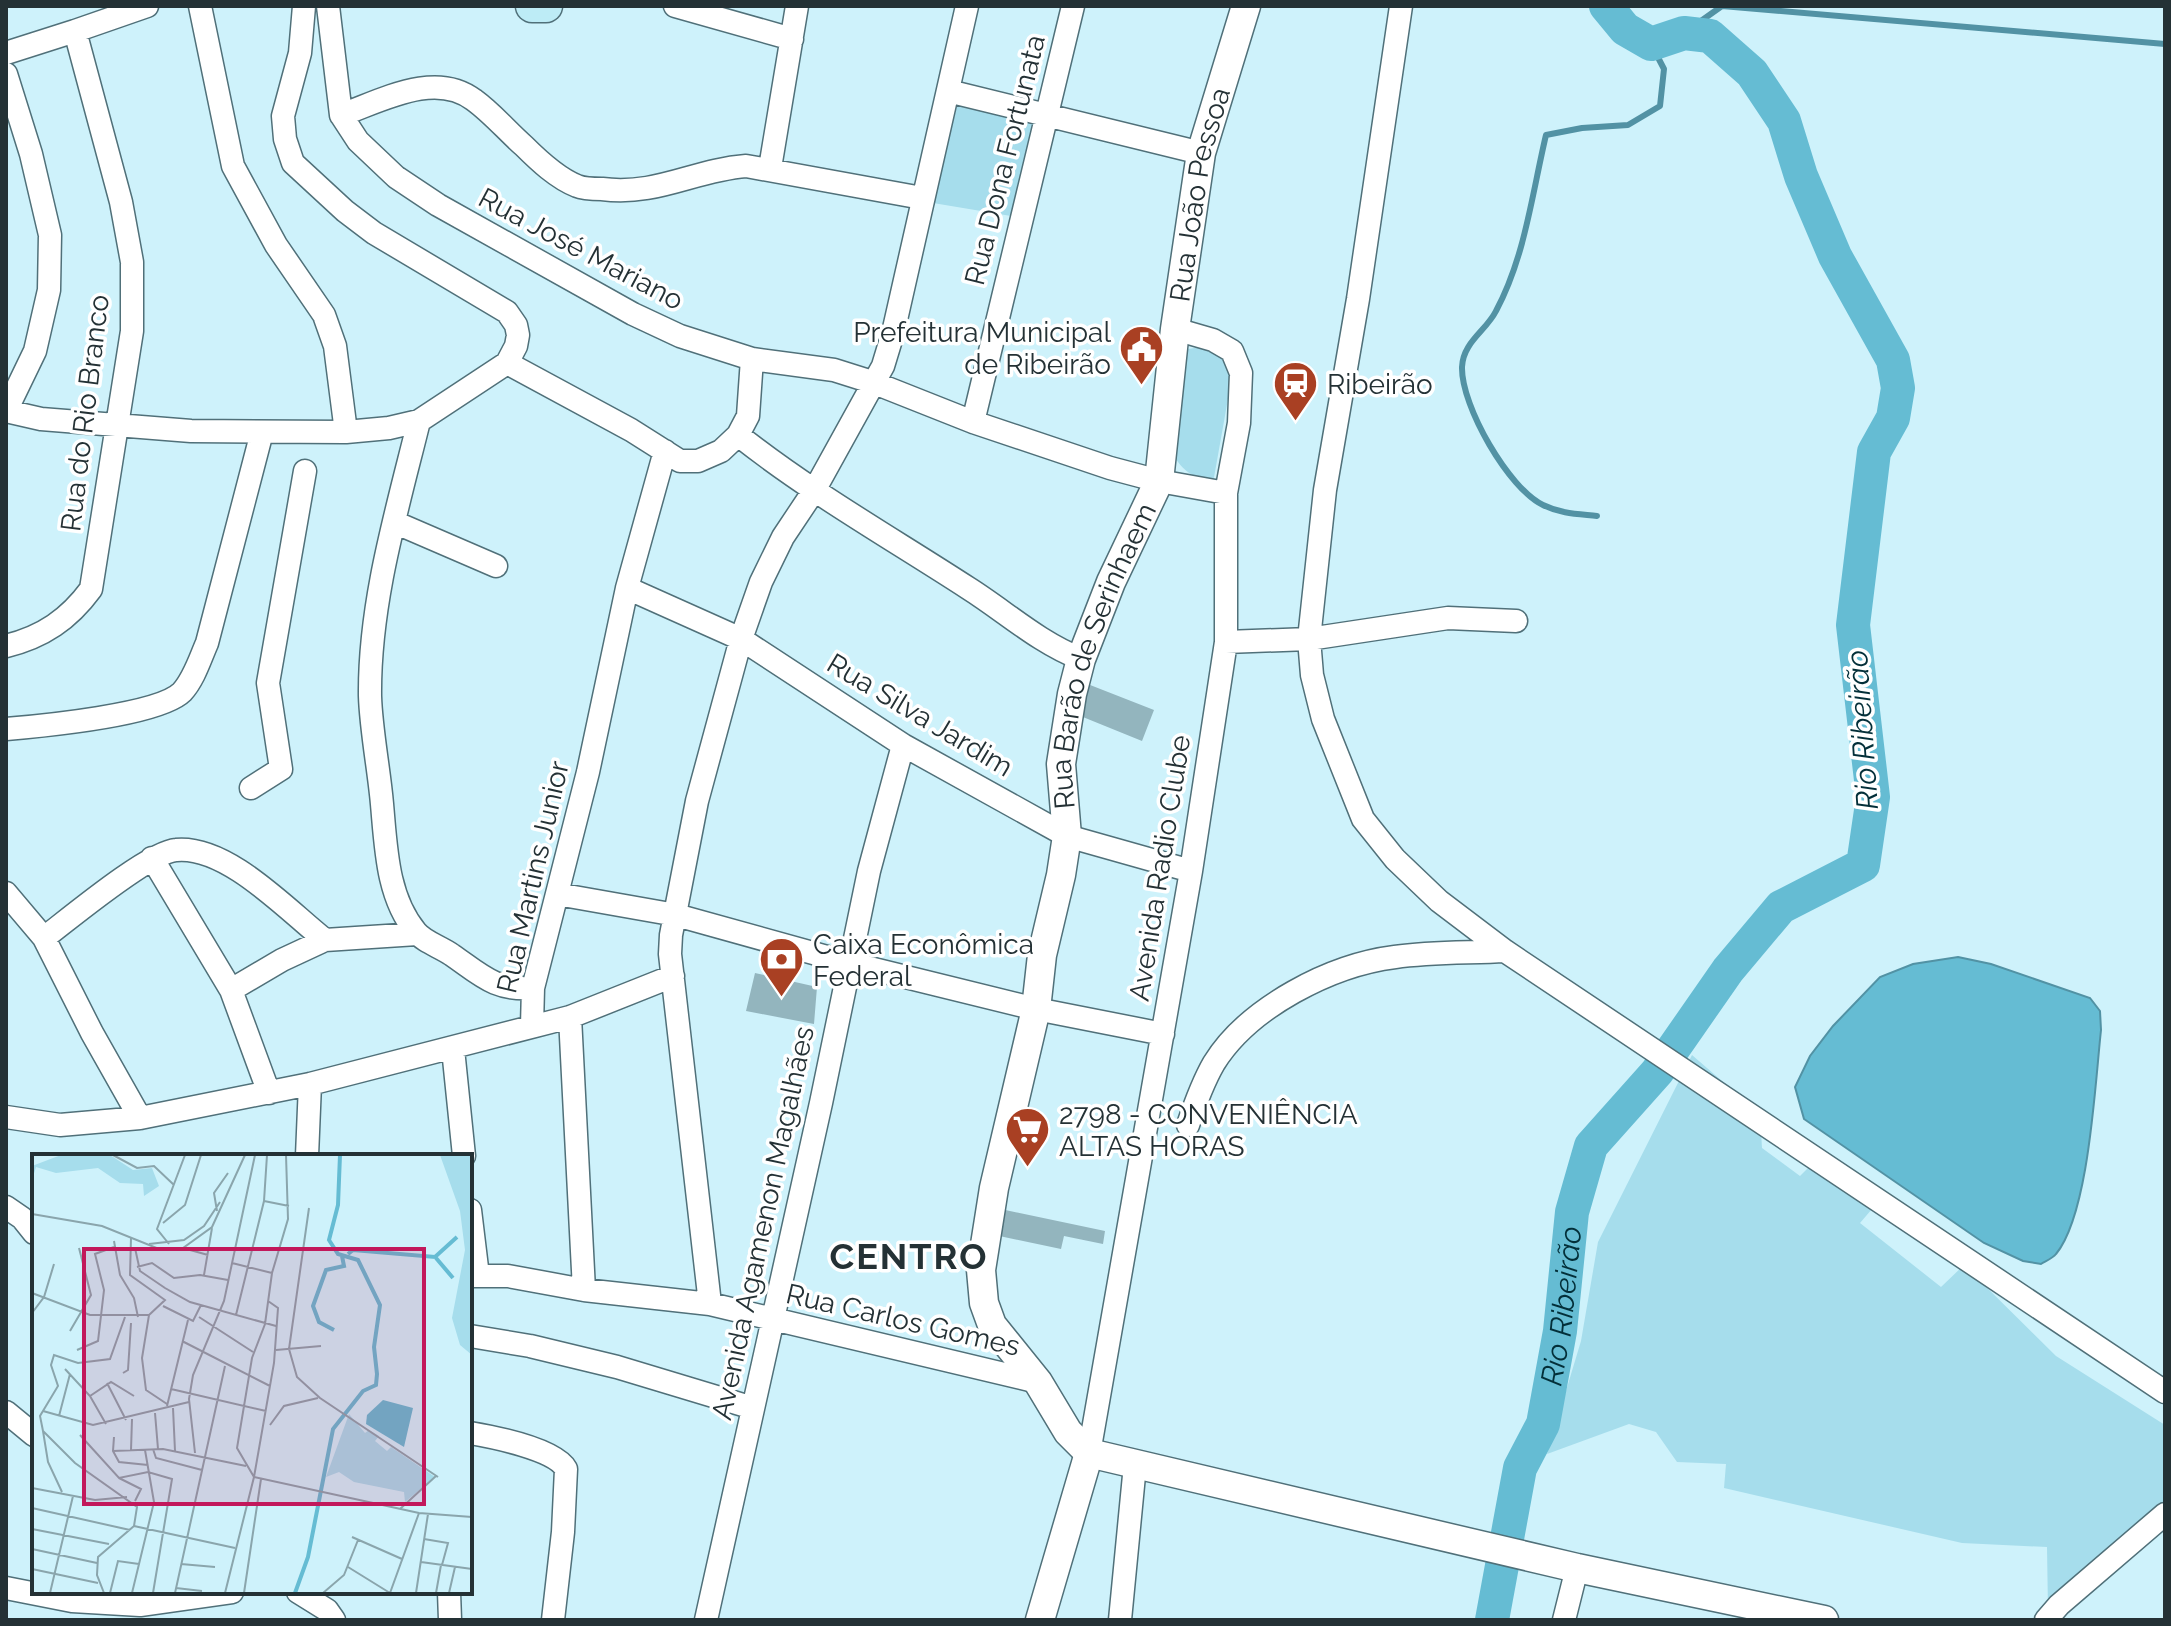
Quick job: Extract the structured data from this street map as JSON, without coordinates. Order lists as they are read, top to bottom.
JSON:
{
  "streets": {
    "street": [
      "Rua Dona Fortunata",
      "Rua João Pessoa",
      "Rua José Mariano",
      "Rua do Rio Branco",
      "Rua Barão de Serinhaem",
      "Rua Silva Jardim",
      "Avenida Radio Clube",
      "Rua Martins Junior",
      "Avenida Agamenon Magalhães",
      "Rua Carlos Gomes"
    ]
  },
  "crossings": [
    ["Rua Dona Fortunata", "Rua José Mariano"],
    ["Rua João Pessoa", "Rua José Mariano"],
    ["Rua João Pessoa", "Rua Barão de Serinhaem"],
    ["Rua João Pessoa", "Avenida Radio Clube"],
    ["Rua José Mariano", "Rua Barão de Serinhaem"],
    ["Rua José Mariano", "Avenida Radio Clube"],
    ["Rua Barão de Serinhaem", "Rua Silva Jardim"],
    ["Rua Barão de Serinhaem", "Avenida Radio Clube"],
    ["Rua Barão de Serinhaem", "Rua Carlos Gomes"],
    ["Rua Silva Jardim", "Avenida Radio Clube"],
    ["Rua Silva Jardim", "Rua Martins Junior"],
    ["Rua Silva Jardim", "Avenida Agamenon Magalhães"],
    ["Avenida Agamenon Magalhães", "Rua Carlos Gomes"]
  ],
  "districts": ["CENTRO"],
  "water": ["Rio Ribeirão"],
  "places": {
    "public building": ["Prefeitura Municipal de Ribeirão"],
    "station": ["Ribeirão"],
    "bank": ["Caixa Econômica Federal"],
    "supermarket": ["2798 - CONVENIÊNCIA ALTAS HORAS"]
  }
}
